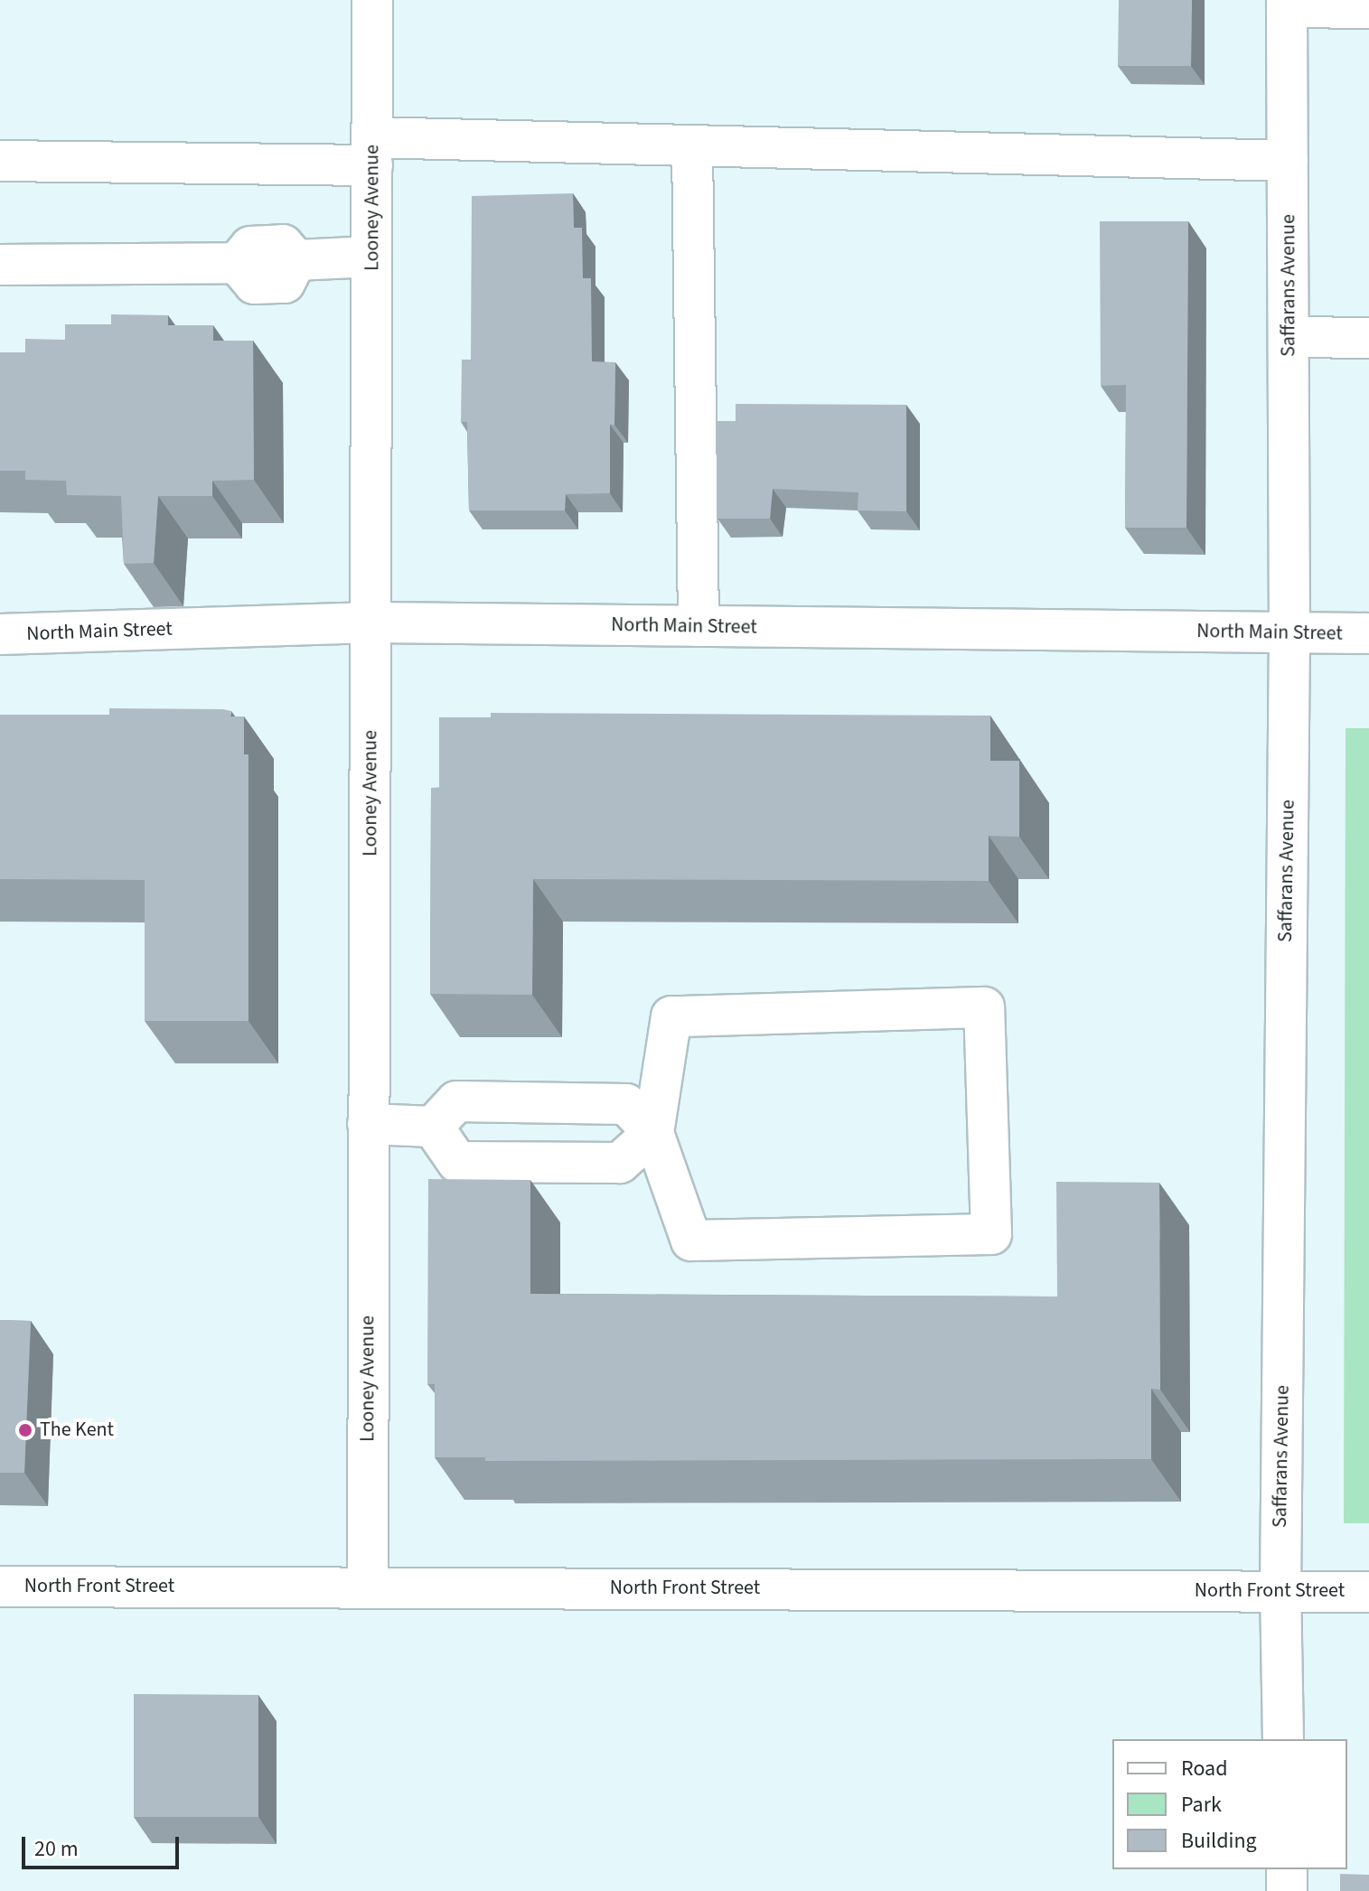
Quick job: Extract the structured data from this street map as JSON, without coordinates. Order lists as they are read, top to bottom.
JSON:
{
  "streets": {
    "street": [
      "Looney Avenue",
      "Saffarans Avenue",
      "North Main Street",
      "North Front Street"
    ]
  },
  "crossings": [
    ["Looney Avenue", "North Main Street"],
    ["Looney Avenue", "North Front Street"],
    ["Saffarans Avenue", "North Main Street"],
    ["Saffarans Avenue", "North Front Street"]
  ],
  "places": ["The Kent"],
  "legend": ["Road", "Park", "Building"],
  "scale_bar": "20 m"
}
